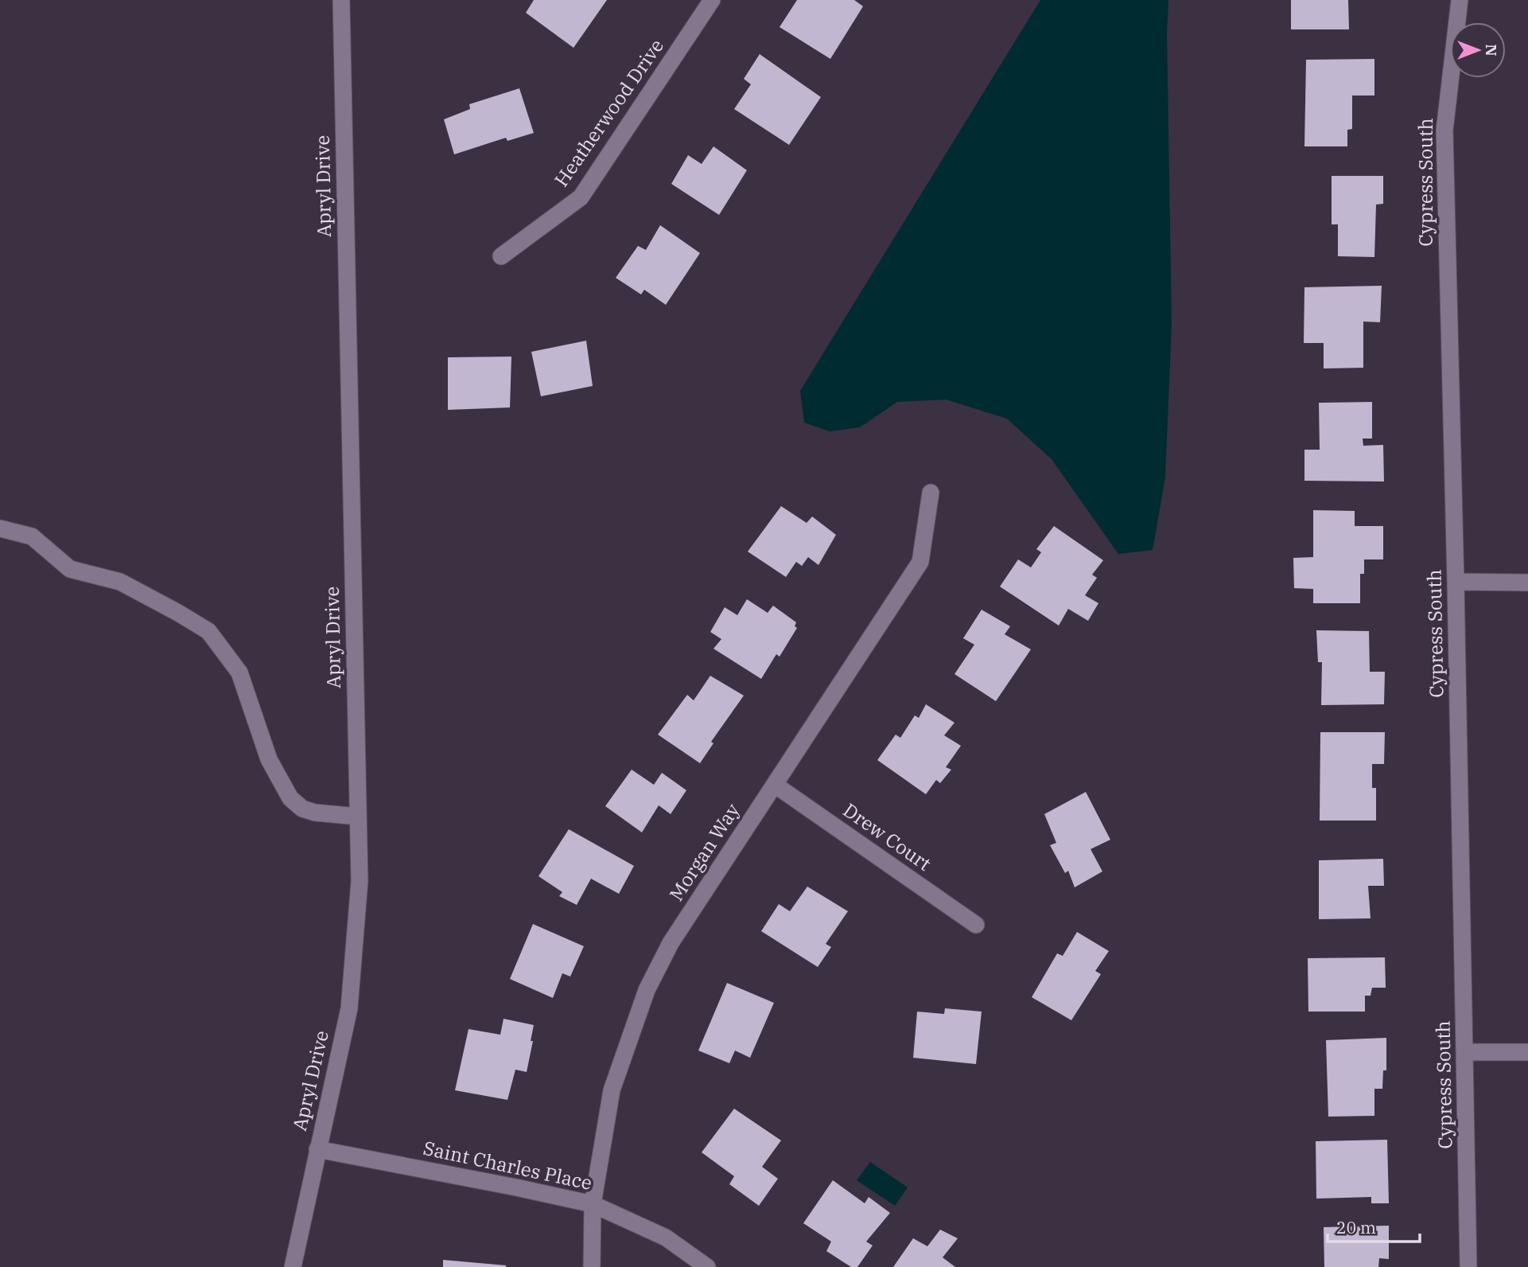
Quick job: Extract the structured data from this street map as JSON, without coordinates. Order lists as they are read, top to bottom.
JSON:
{
  "streets": {
    "street": [
      "Heatherwood Drive",
      "Cypress South",
      "Apryl Drive",
      "Drew Court",
      "Morgan Way",
      "Saint Charles Place"
    ]
  },
  "crossings": [
    ["Apryl Drive", "Saint Charles Place"],
    ["Drew Court", "Morgan Way"],
    ["Morgan Way", "Saint Charles Place"]
  ],
  "scale_bar": "20 m",
  "north": "right"
}
